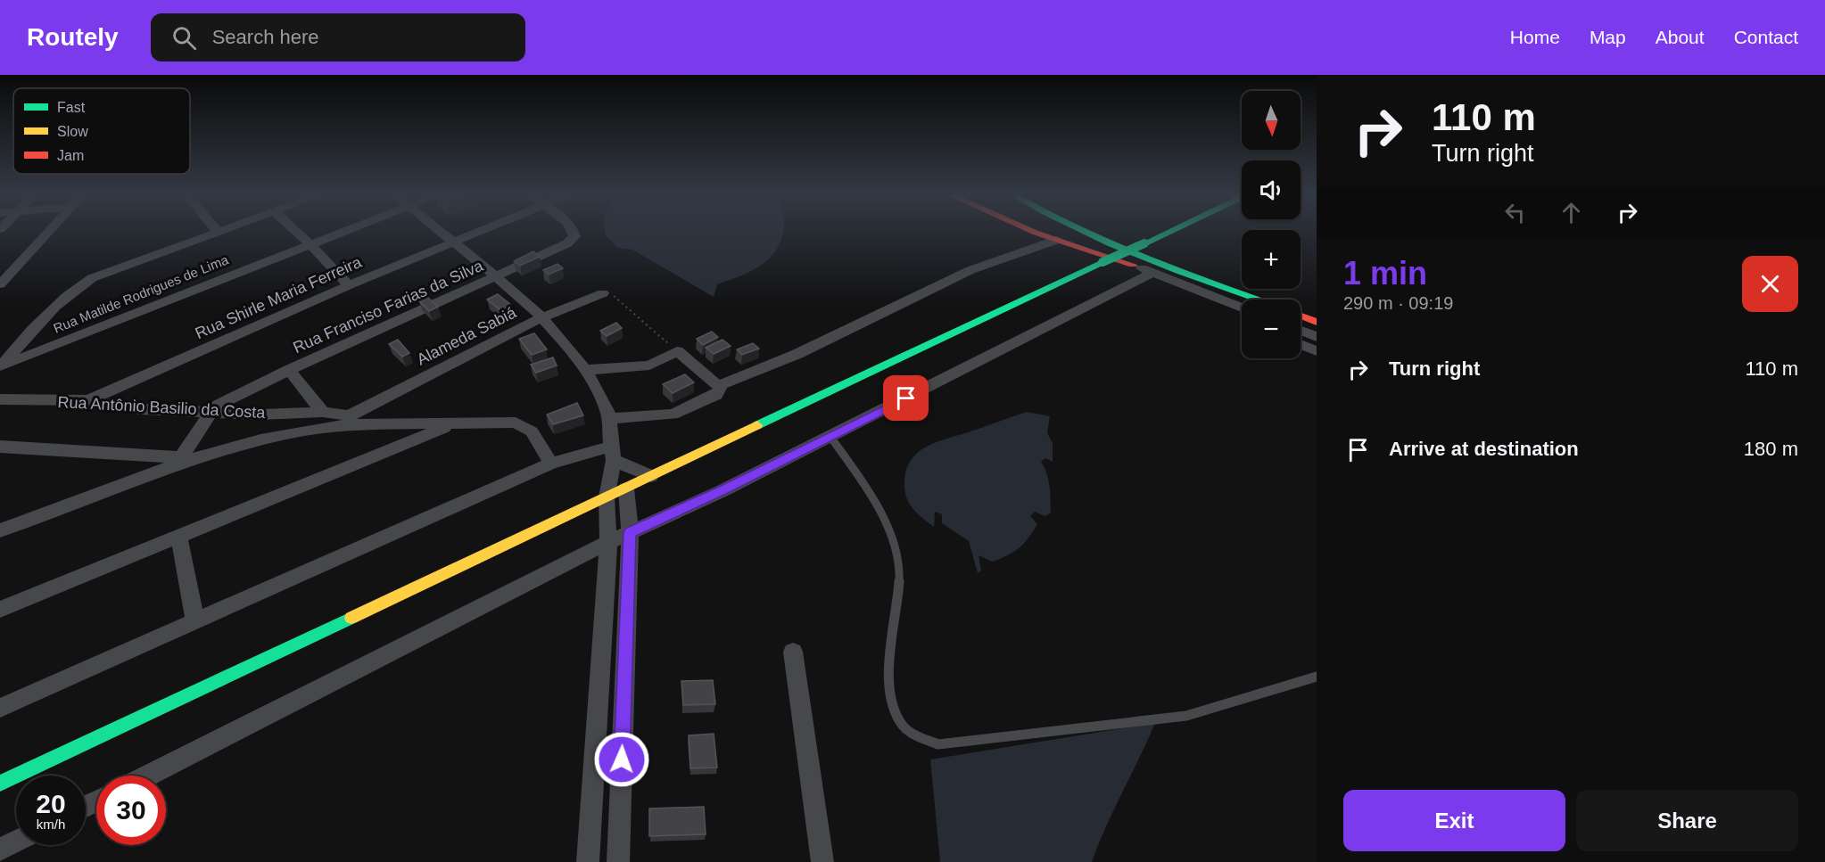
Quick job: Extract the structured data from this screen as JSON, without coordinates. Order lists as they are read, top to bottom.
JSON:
{
  "streets": {
    "street": [
      "Rua Matilde Rodrigues de Lima",
      "Rua Shirle Maria Ferreira",
      "Rua Franciso Farias da Silva",
      "Alameda Sabiá",
      "Rua Antônio Basilio da Costa"
    ]
  },
  "crossings": [
    ["Rua Shirle Maria Ferreira", "Rua Antônio Basilio da Costa"],
    ["Rua Franciso Farias da Silva", "Rua Antônio Basilio da Costa"],
    ["Alameda Sabiá", "Rua Antônio Basilio da Costa"]
  ],
  "legend": ["Fast", "Slow", "Jam"],
  "north": "bottom",
  "page": {
    "header": "Routely",
    "search": "Search here",
    "nav": [
      "Home",
      "Map",
      "About",
      "Contact"
    ],
    "turn": ["110 m", "Turn right"],
    "map_buttons": ["+", "−"],
    "heading": ["1 min", "290 m · 09:19"],
    "list": [
      {
        "name": "Turn right",
        "value": "110 m"
      },
      {
        "name": "Arrive at destination",
        "value": "180 m"
      }
    ],
    "speed": "20 km/h",
    "limit": "30",
    "buttons": ["Exit", "Share"]
  }
}
